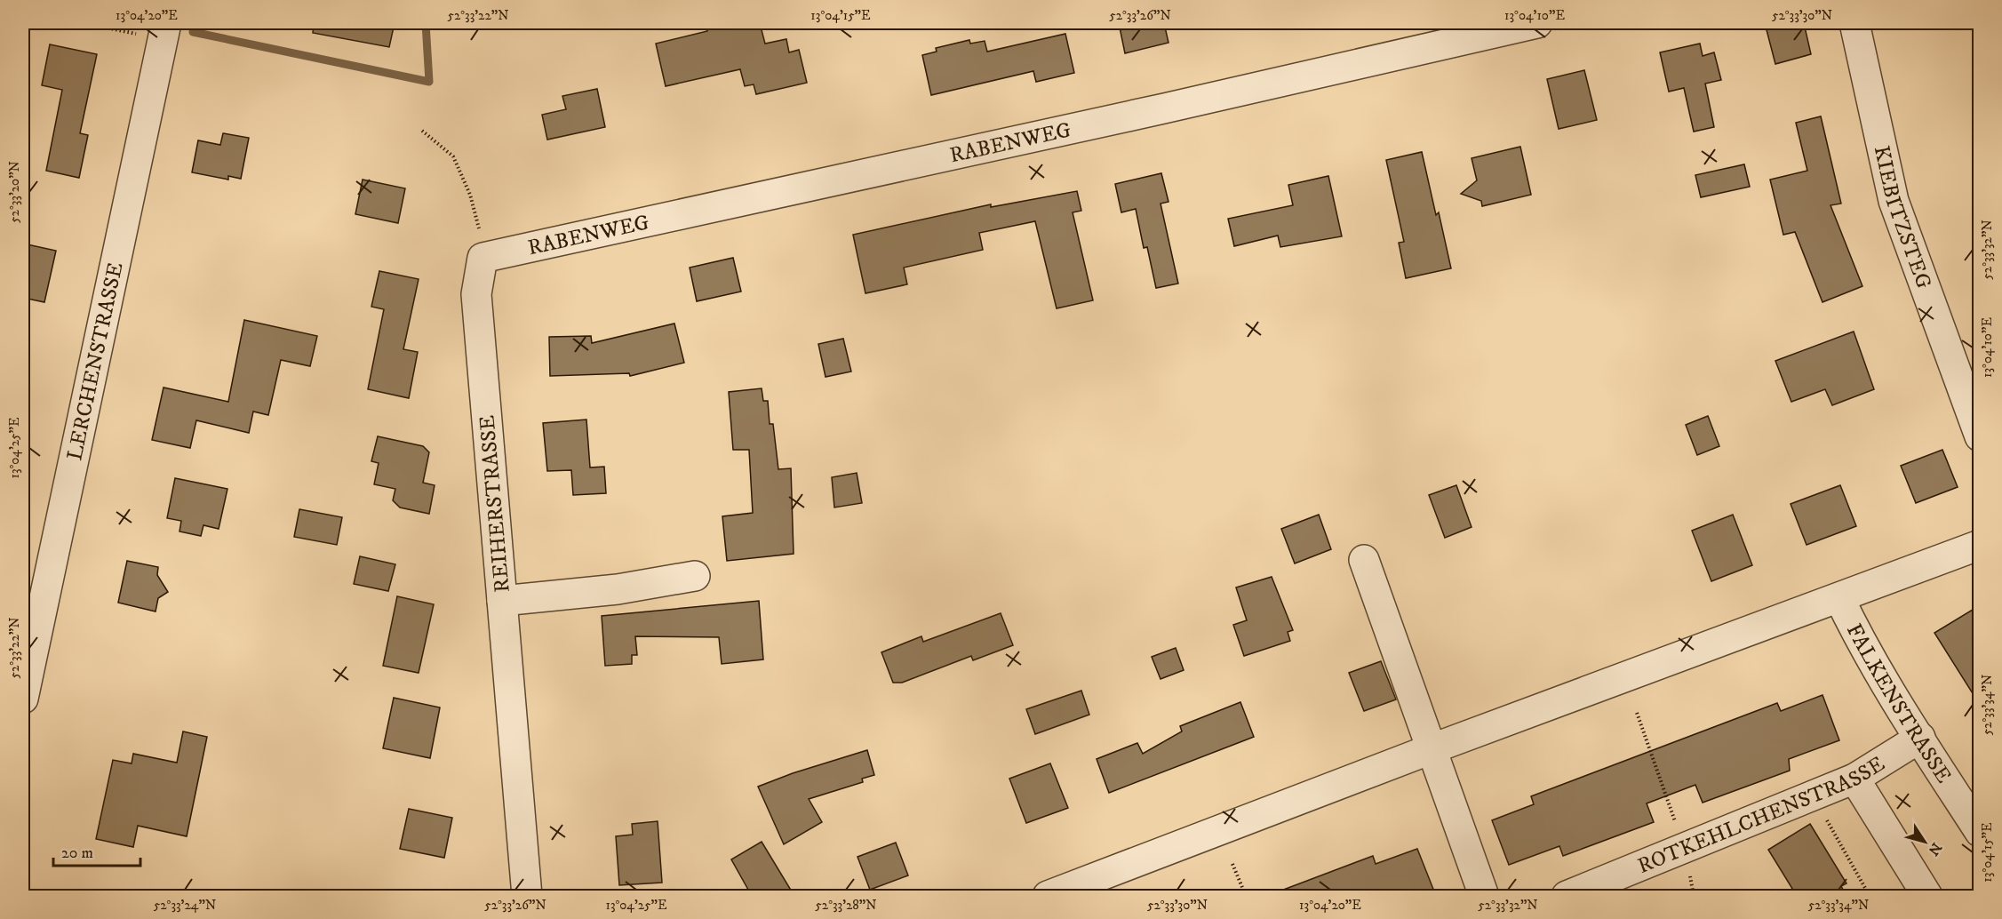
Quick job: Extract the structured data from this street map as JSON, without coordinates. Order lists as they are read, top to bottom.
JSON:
{
  "streets": {
    "street": [
      "RABENWEG",
      "KIEBITZSTEG",
      "LERCHENSTRASSE",
      "REIHERSTRASSE",
      "FALKENSTRASSE",
      "ROTKEHLCHENSTRASSE"
    ]
  },
  "crossings": [
    ["RABENWEG", "REIHERSTRASSE"],
    ["FALKENSTRASSE", "ROTKEHLCHENSTRASSE"]
  ],
  "scale_bar": "20 m",
  "north": "bottom right",
  "coordinates": [
    "13°04'20\"E",
    "52°33'22\"N",
    "13°04'15\"E",
    "52°33'26\"N",
    "13°04'10\"E",
    "52°33'30\"N",
    "52°33'20\"N",
    "52°33'32\"N",
    "13°04'25\"E",
    "52°33'34\"N",
    "52°33'24\"N",
    "52°33'28\"N"
  ]
}
